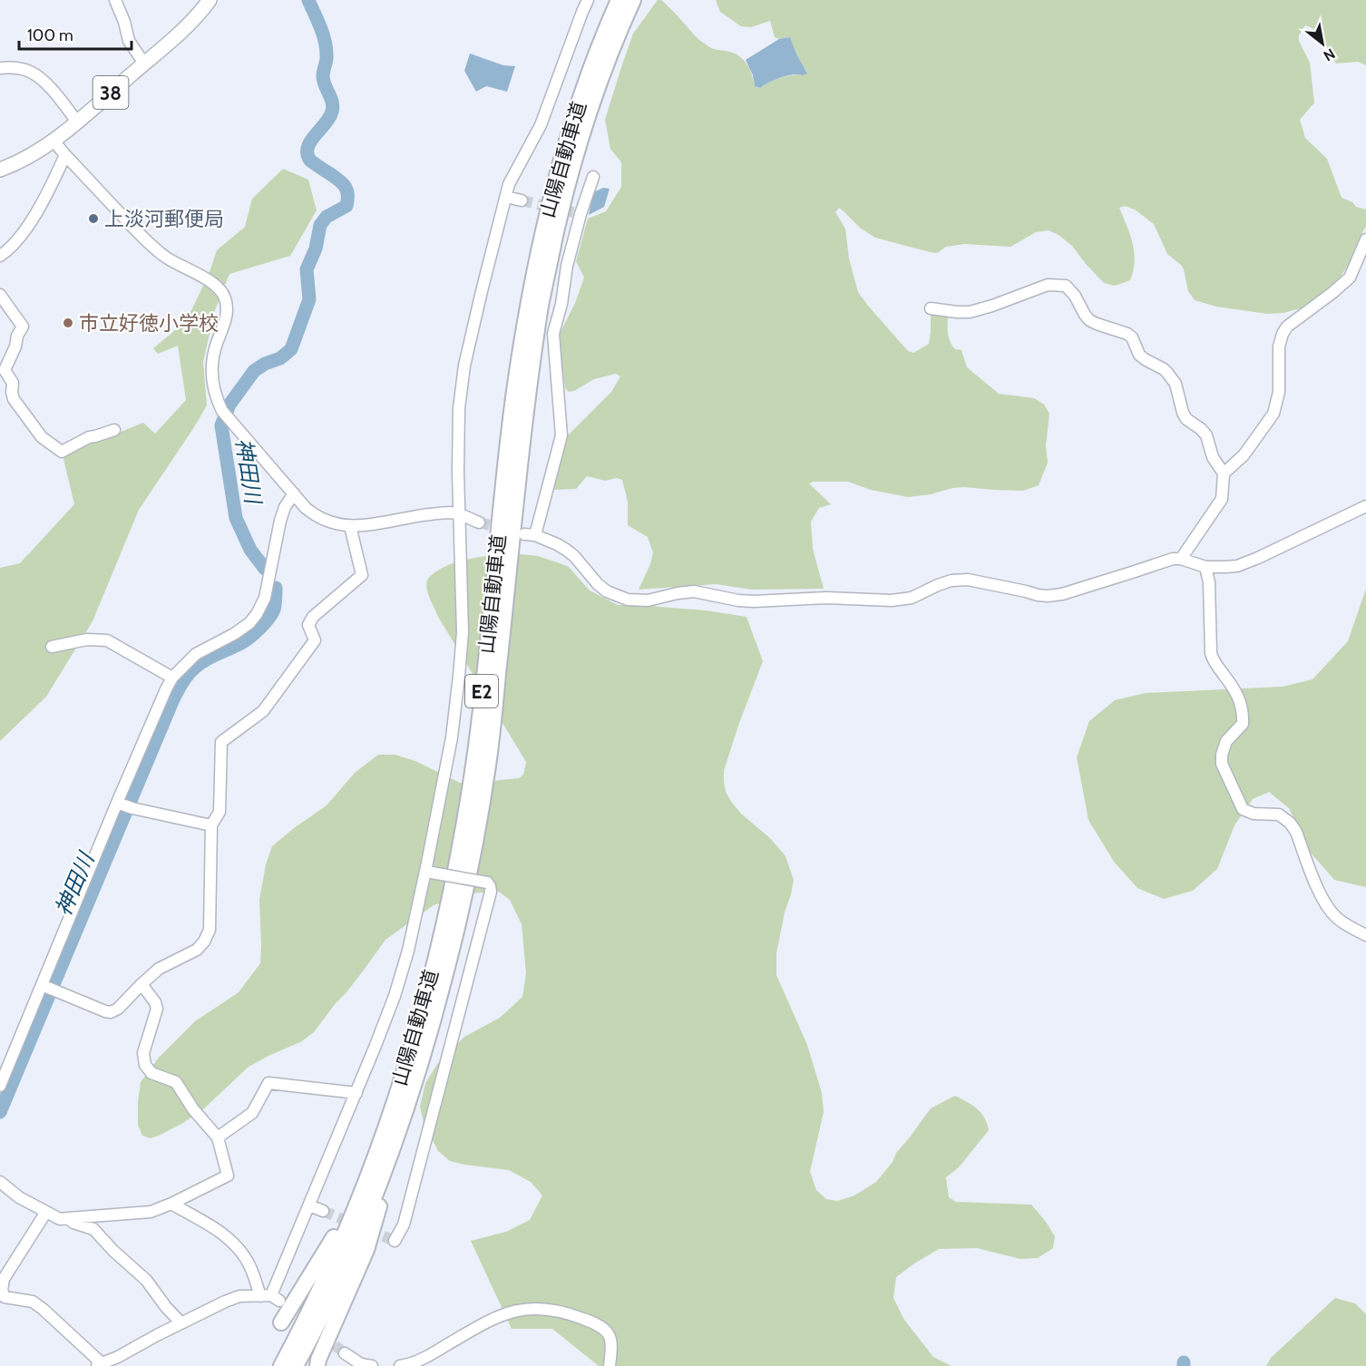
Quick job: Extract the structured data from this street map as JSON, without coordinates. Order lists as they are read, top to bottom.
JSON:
{
  "streets": {
    "highway": ["山陽自動車道", "E2"],
    "main road": ["38"]
  },
  "water": ["神田川"],
  "places": ["上淡河郵便局", "市立好徳小学校"],
  "scale_bar": "100 m",
  "north": "bottom right"
}
